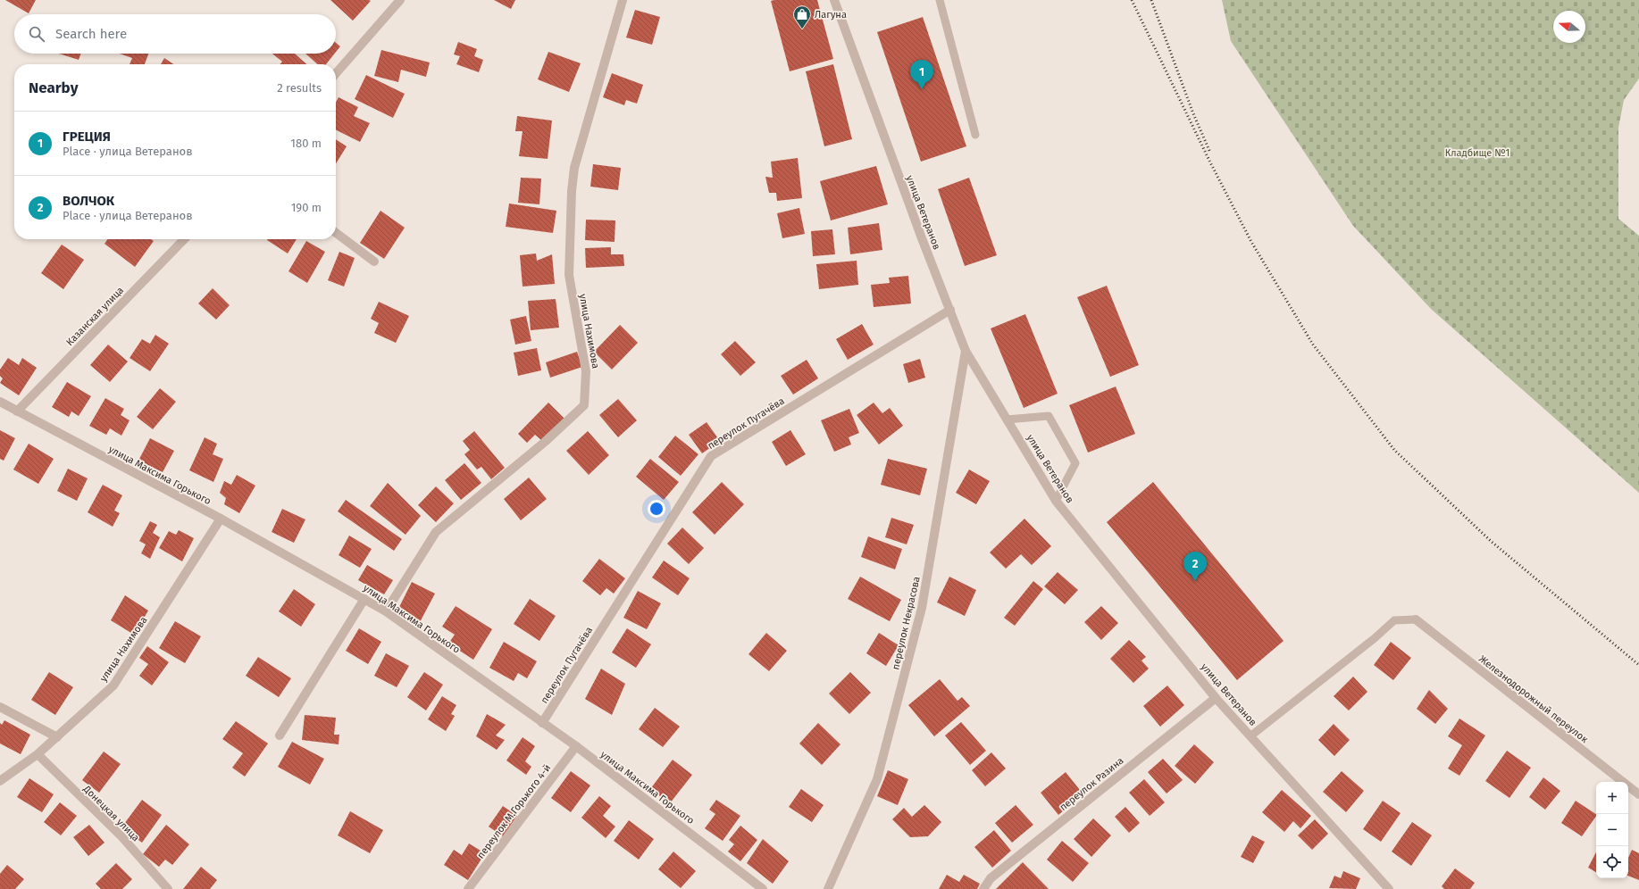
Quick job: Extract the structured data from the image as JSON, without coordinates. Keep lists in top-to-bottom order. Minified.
{"streets":{"street":["улица Ветеранов","Казанская улица","улица Нахимова","переулок Пугачёва","улица Максима Горького","переулок Некрасова","Железнодорожный переулок","переулок Разина","переулок М.Горького 4-й","Донецкая улица"]},"crossings":[["улица Ветеранов","переулок Пугачёва"],["улица Ветеранов","переулок Некрасова"],["улица Ветеранов","переулок Разина"],["Казанская улица","улица Максима Горького"],["улица Нахимова","улица Максима Горького"],["улица Нахимова","Донецкая улица"],["переулок Пугачёва","улица Максима Горького"],["улица Максима Горького","переулок М.Горького 4-й"]],"parks":["Кладбище №1"],"places":{"shop":["Лагуна"]},"north":"left","page":{"search":"Search here","pins":["1","2"],"heading":["Nearby","2 results"],"list":[{"mark":"1","name":"ГРЕЦИЯ","note":"Place · улица Ветеранов","value":"180 m"},{"mark":"2","name":"ВОЛЧОК","note":"Place · улица Ветеранов","value":"190 m"}],"map_buttons":["+","−"]}}
